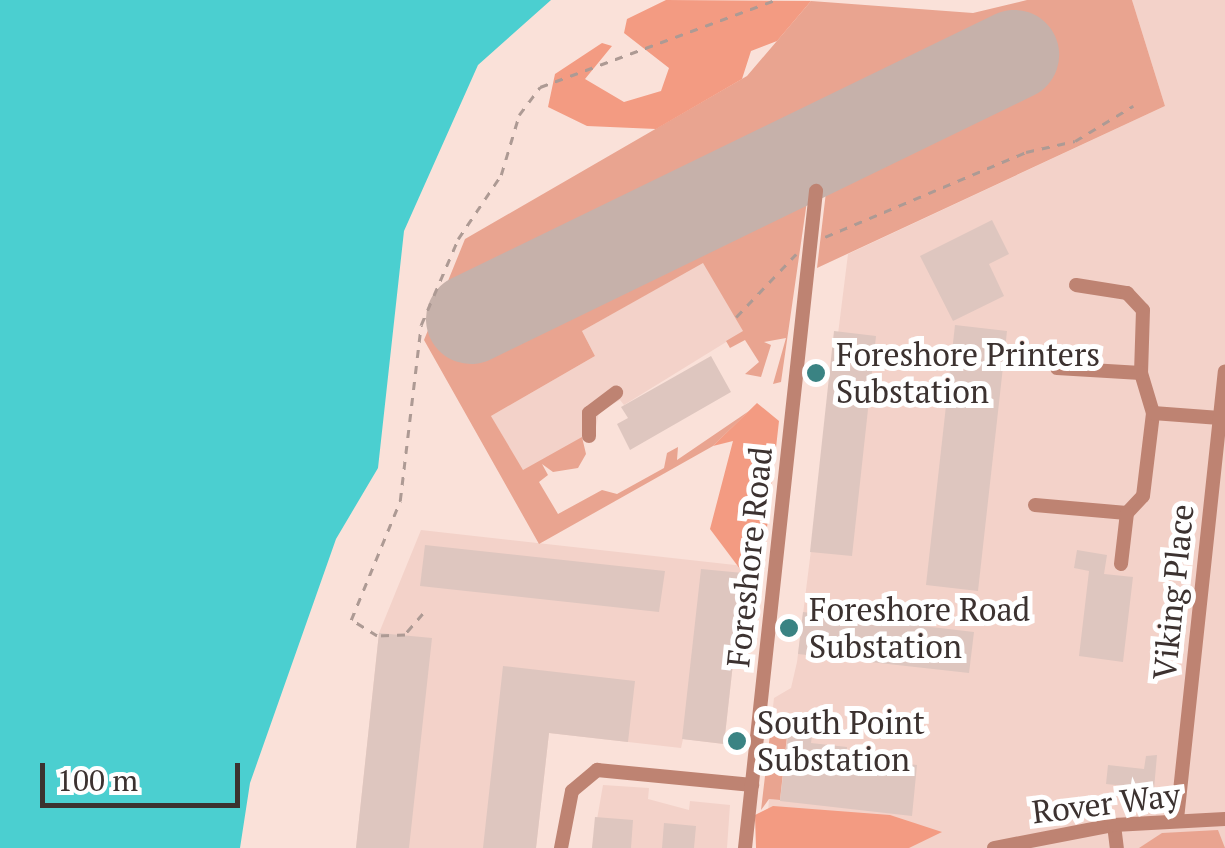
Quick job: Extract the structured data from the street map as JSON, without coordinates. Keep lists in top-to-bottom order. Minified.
{"streets":{"street":["Foreshore Road","Viking Place","Rover Way"]},"crossings":[["Viking Place","Rover Way"]],"places":["Foreshore Printers Substation","Foreshore Road Substation","South Point Substation"],"scale_bar":"100 m"}
